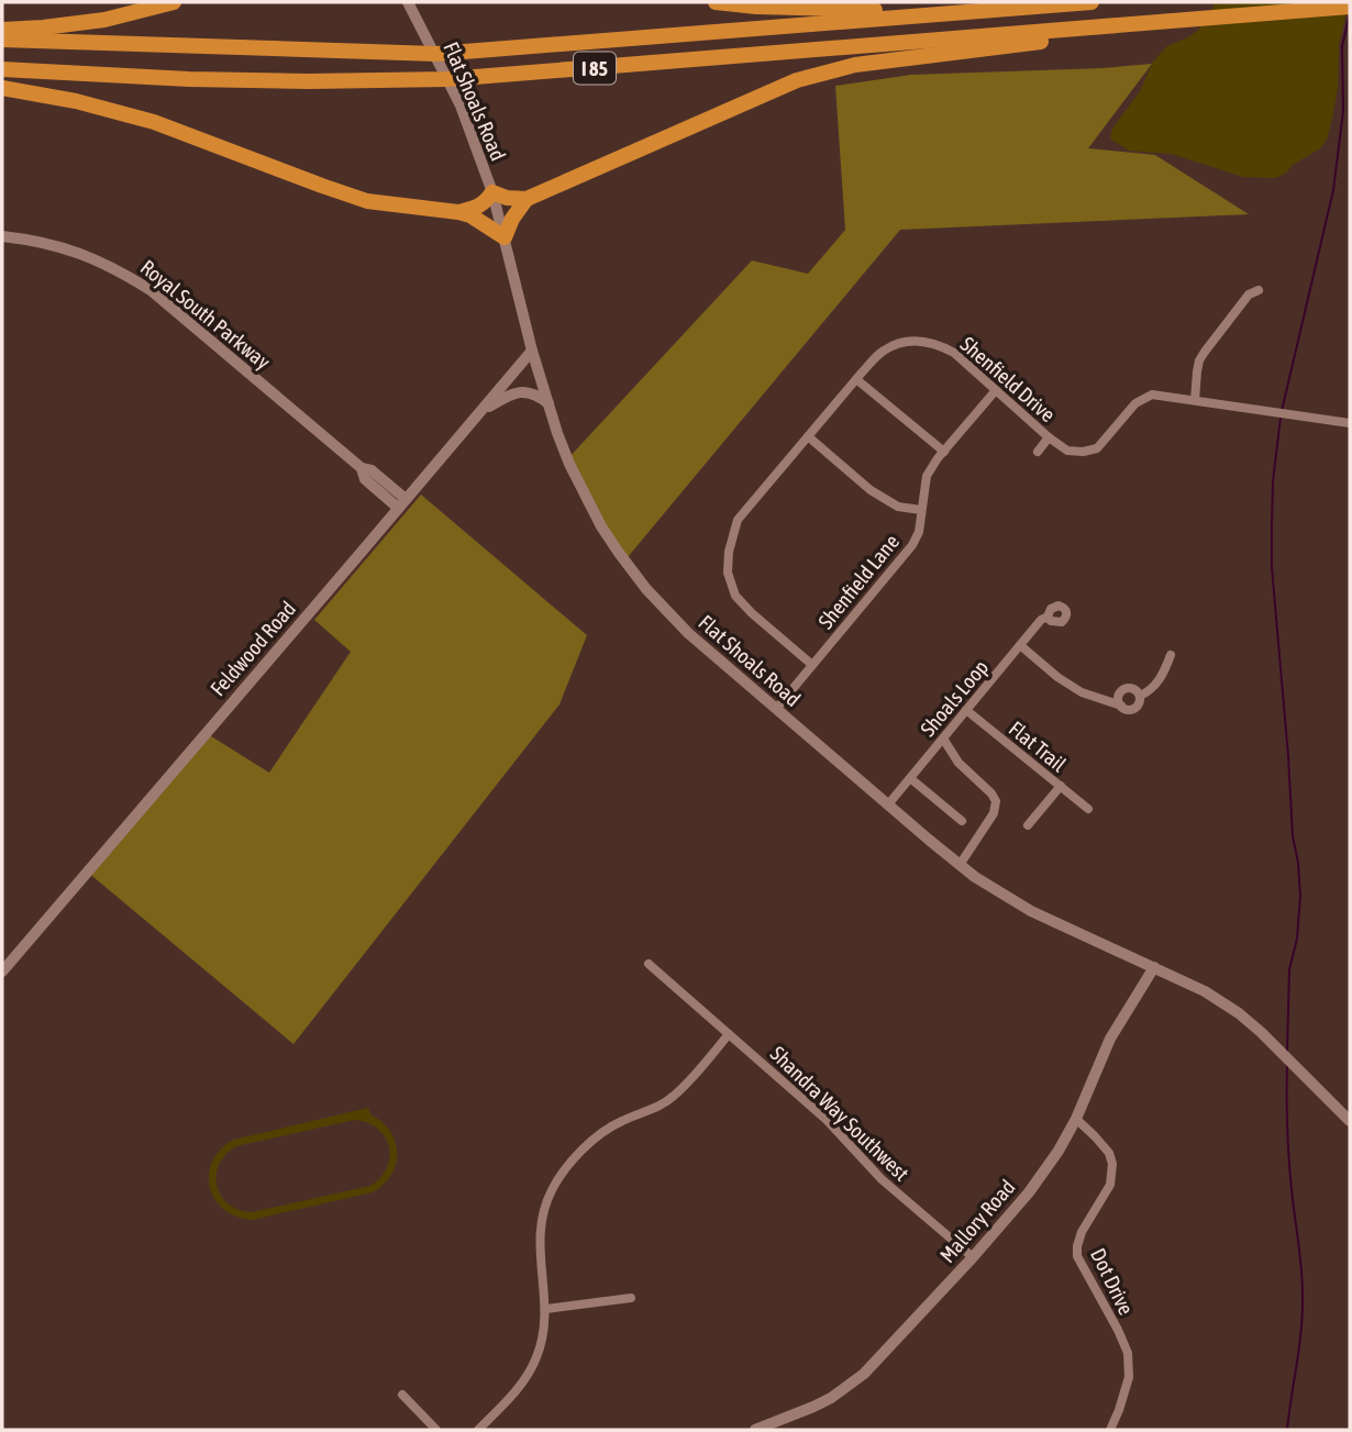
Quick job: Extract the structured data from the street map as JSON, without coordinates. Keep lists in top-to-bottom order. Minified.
{"streets":{"highway":["I 85"],"street":["Flat Shoals Road","Royal South Parkway","Shenfield Drive","Shenfield Lane","Feldwood Road","Shoals Loop","Flat Trail","Shandra Way Southwest","Mallory Road","Dot Drive"]},"crossings":[["Flat Shoals Road","Shenfield Lane"],["Flat Shoals Road","Feldwood Road"],["Flat Shoals Road","Shoals Loop"],["Flat Shoals Road","Mallory Road"],["Royal South Parkway","Feldwood Road"],["Shenfield Drive","Shenfield Lane"],["Shoals Loop","Flat Trail"],["Shandra Way Southwest","Mallory Road"],["Mallory Road","Dot Drive"]]}
